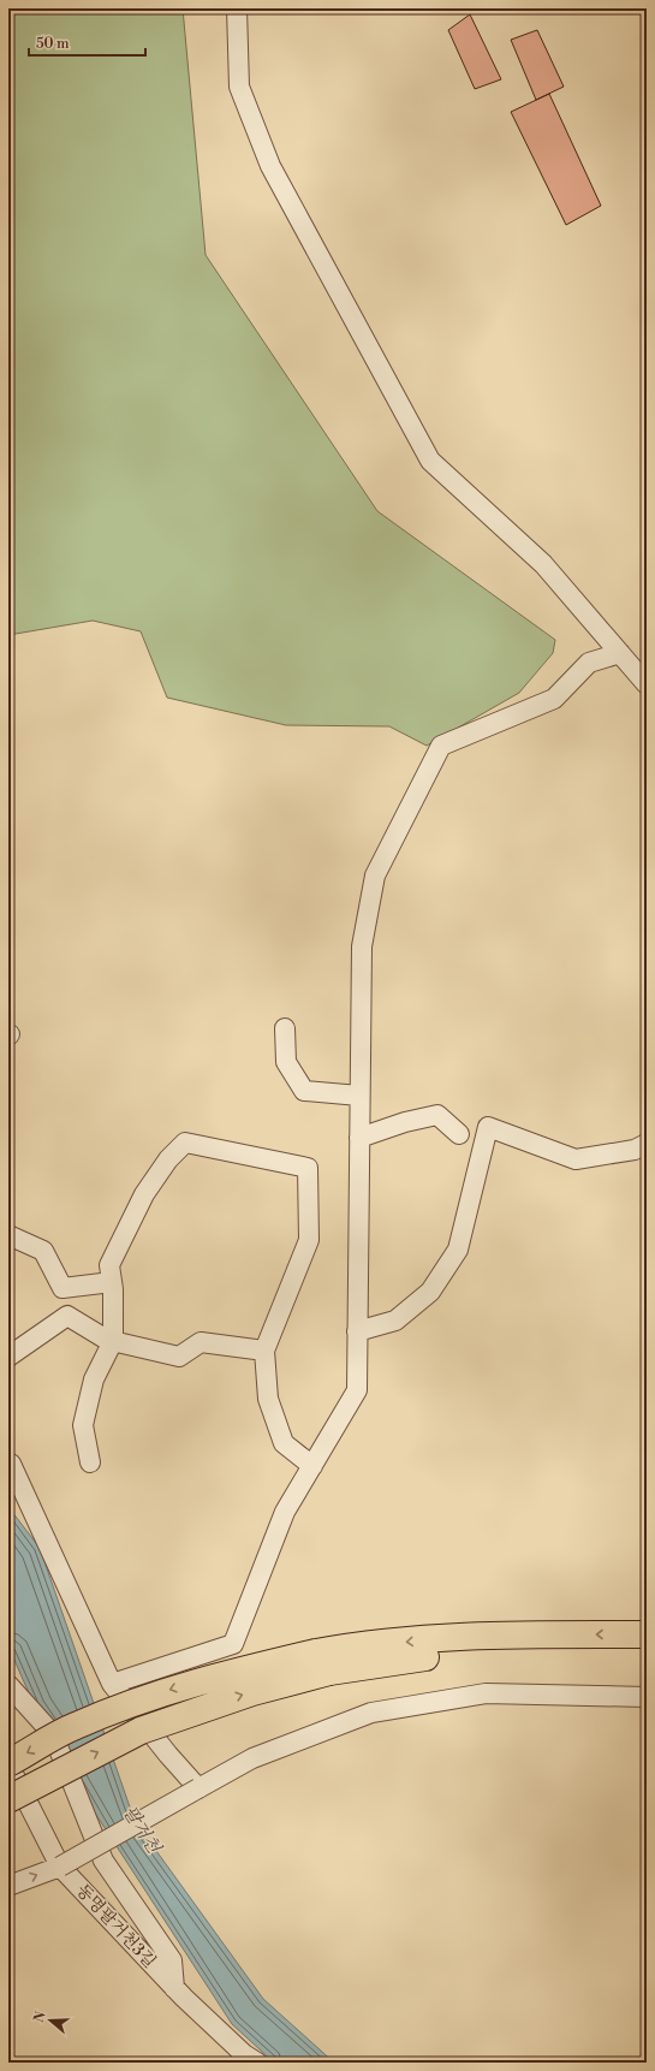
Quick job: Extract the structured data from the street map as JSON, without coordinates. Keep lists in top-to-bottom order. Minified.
{"streets":{"street":["동명팔거천3길"]},"water":["팔거천"],"scale_bar":"50 m","north":"left"}
